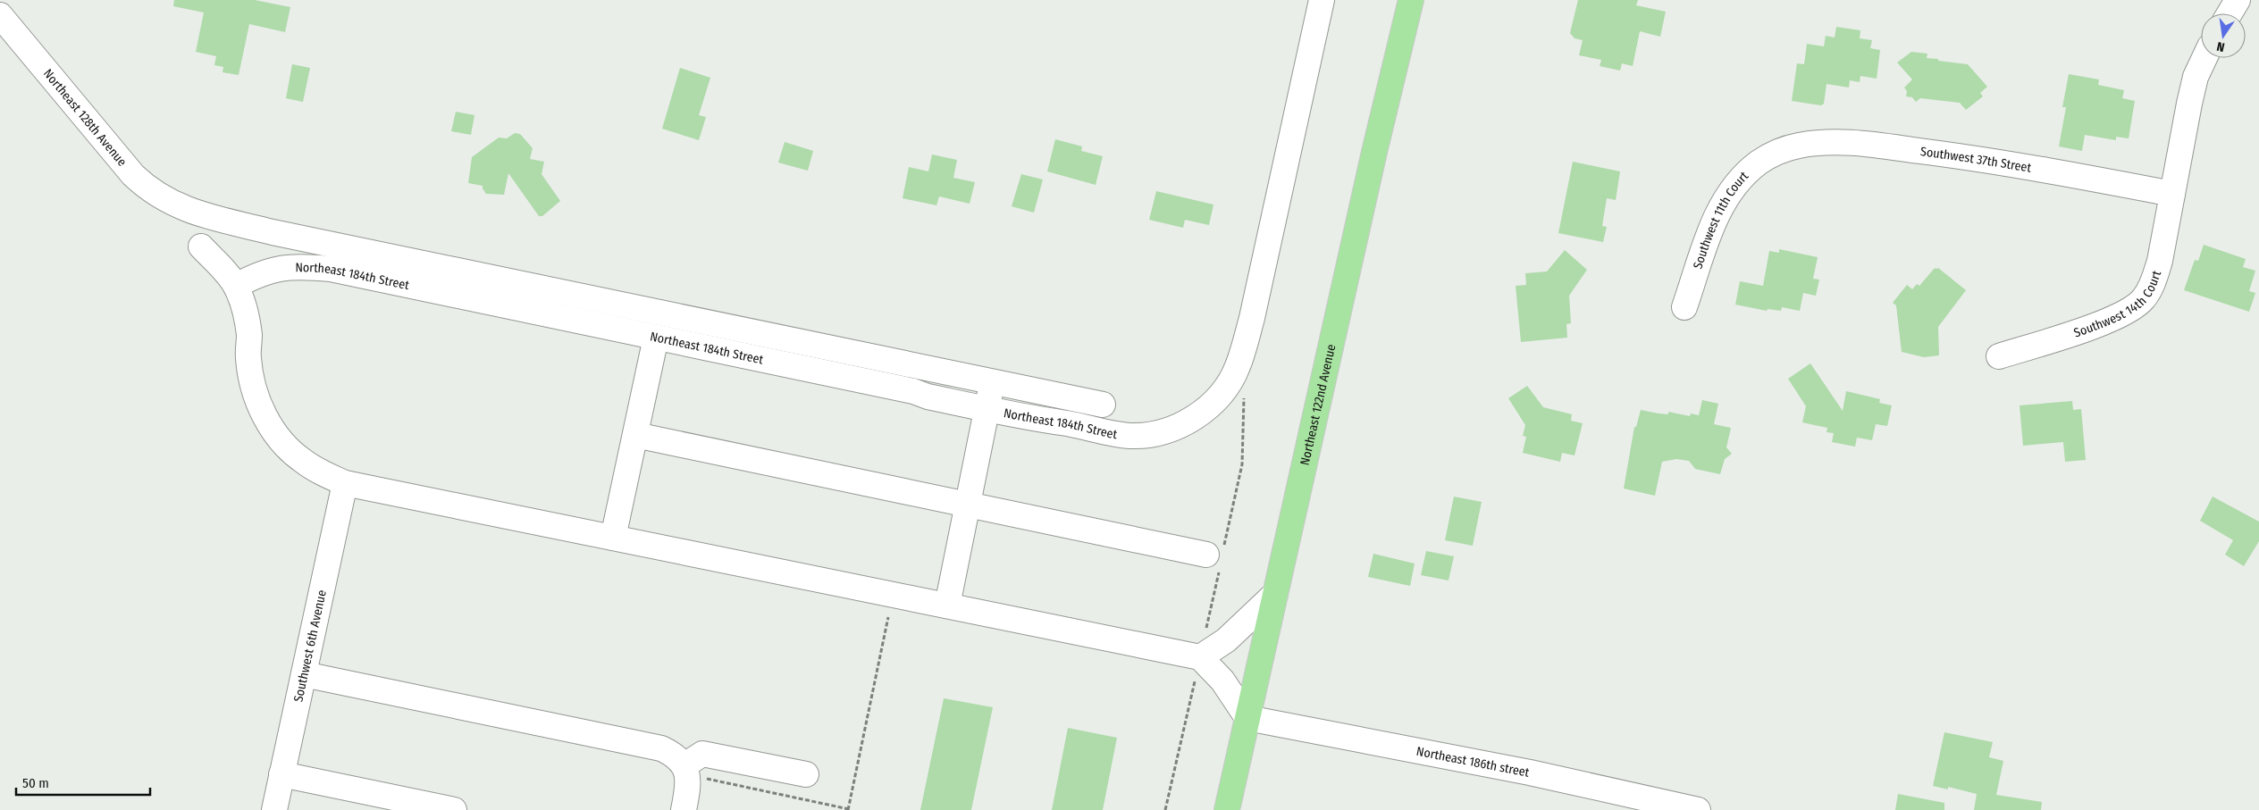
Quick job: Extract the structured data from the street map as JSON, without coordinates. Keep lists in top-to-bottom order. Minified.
{"streets":{"highway":["Northeast 122nd Avenue"],"street":["Northeast 128th Avenue","Southwest 37th Street","Southwest 11th Court","Northeast 184th Street","Southwest 14th Court","Southwest 6th Avenue","Northeast 186th street"]},"crossings":[["Northeast 128th Avenue","Northeast 184th Street"],["Southwest 37th Street","Southwest 11th Court"],["Southwest 37th Street","Southwest 14th Court"],["Northeast 122nd Avenue","Northeast 186th street"]],"scale_bar":"50 m","north":"bottom"}
